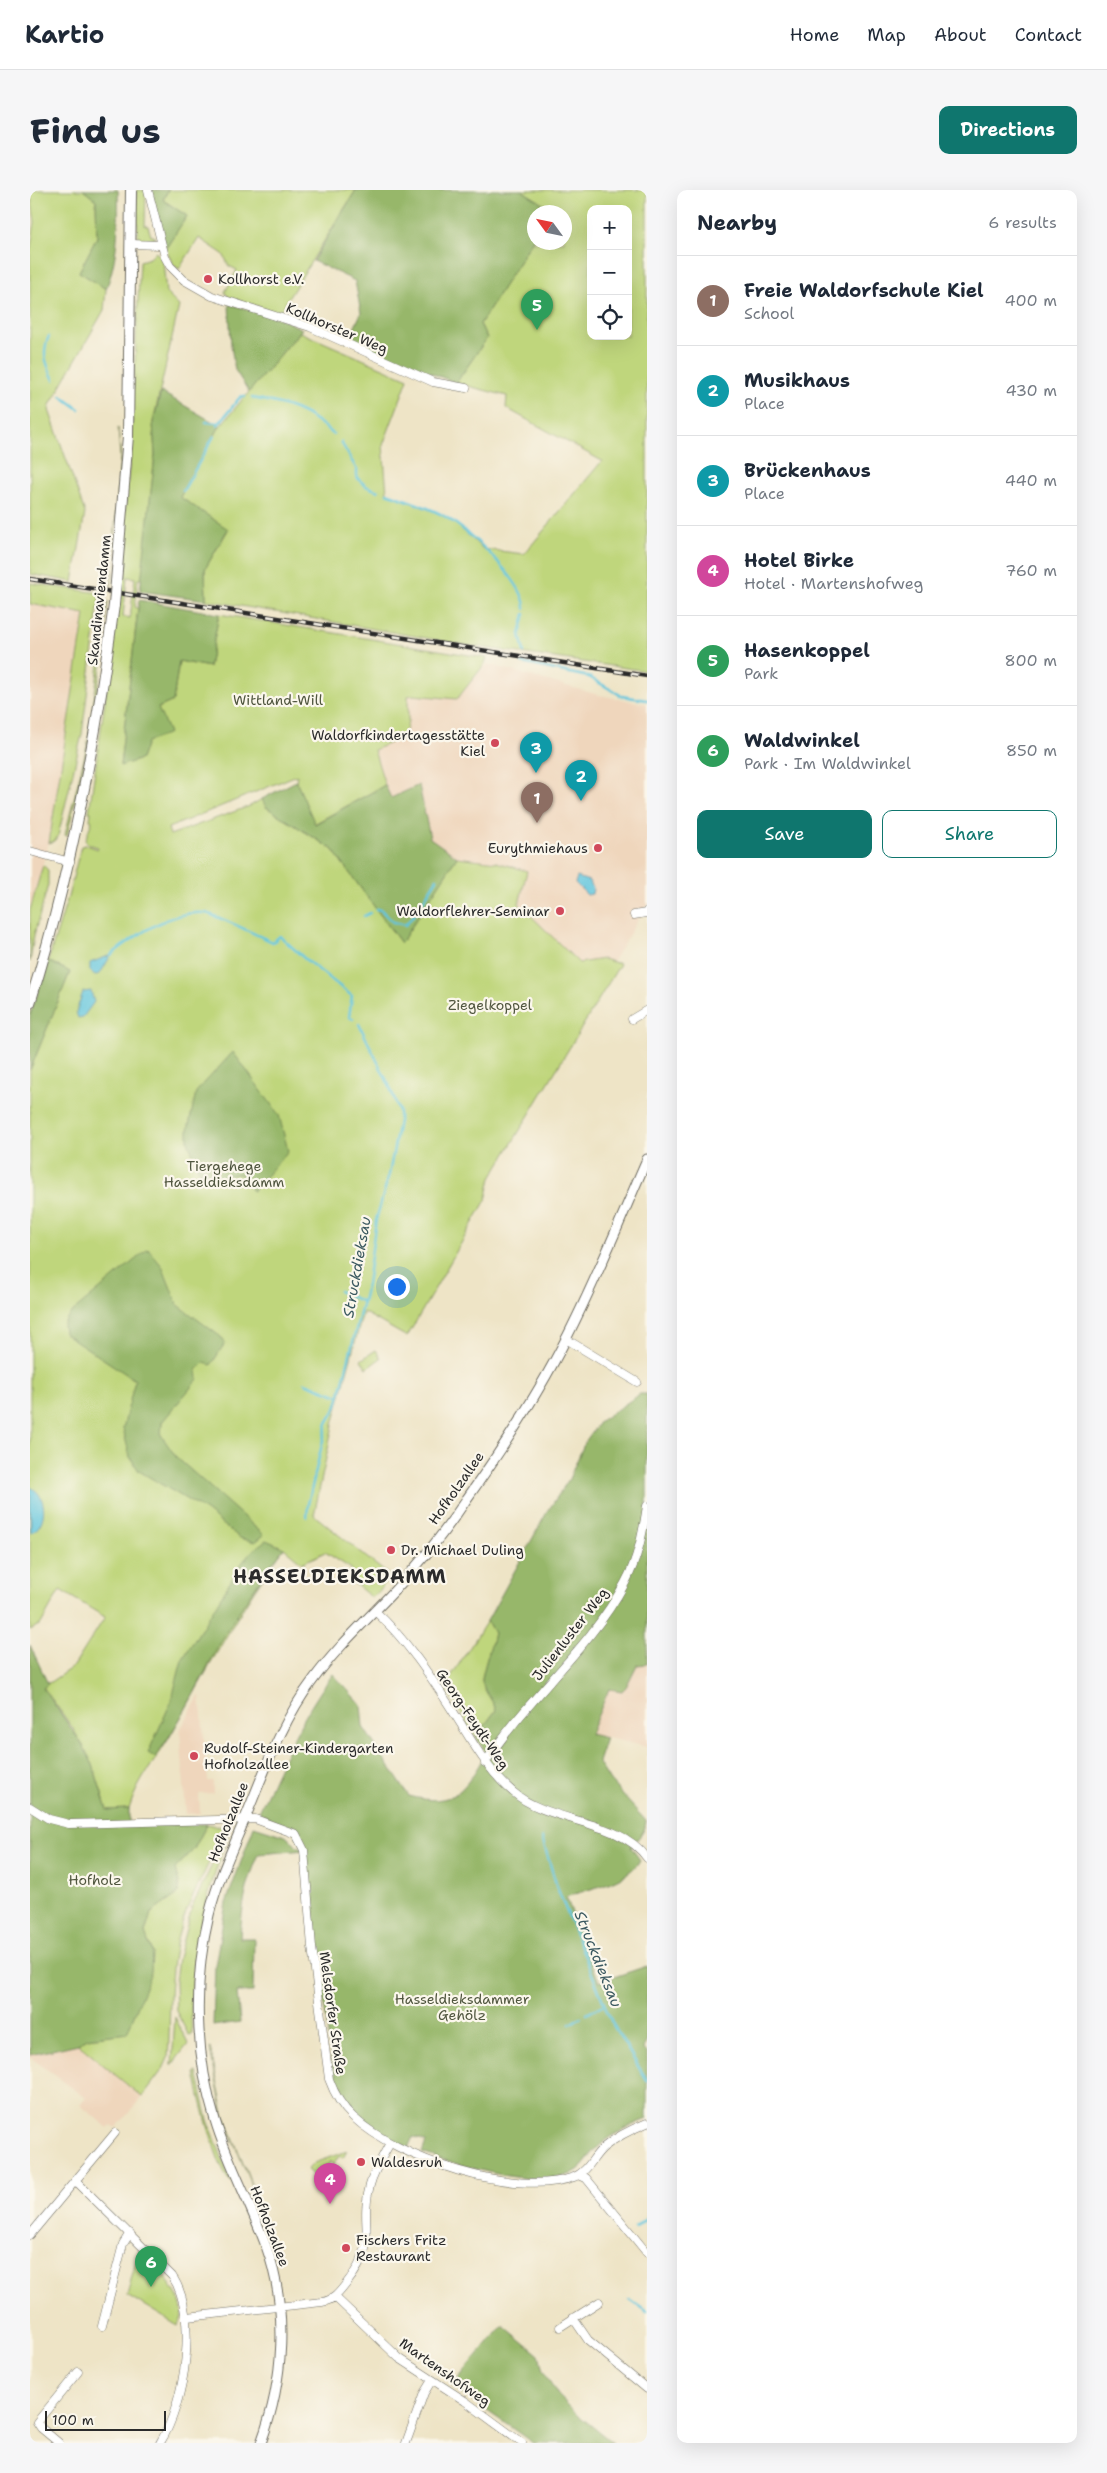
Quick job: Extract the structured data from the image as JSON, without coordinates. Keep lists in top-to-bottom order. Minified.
{"streets":{"main road":["Skandinaviendamm"],"street":["Kollhorster Weg","Hofholzallee","Julienluster Weg","Georg-Feydt-Weg","Melsdorfer Straße","Martenshofweg"]},"crossings":[["Hofholzallee","Georg-Feydt-Weg"],["Hofholzallee","Melsdorfer Straße"],["Julienluster Weg","Georg-Feydt-Weg"]],"districts":["HASSELDIEKSDAMM"],"water":["Struckdieksau"],"parks":["Wittland-Will","Ziegelkoppel","Tiergehege Hasseldieksdamm","Hofholz","Hasseldieksdammer Gehölz"],"places":["Kollhorst e.V.","Waldorfkindertagesstätte Kiel","Eurythmiehaus","Waldorflehrer-Seminar","Dr. Michael Duling","Rudolf-Steiner-Kindergarten Hofholzallee","Waldesruh","Fischers Fritz Restaurant"],"scale_bar":"100 m","north":"top left","page":{"header":"Kartio","nav":["Home","Map","About","Contact"],"buttons":["Directions",["Save","Share"]],"title":"Find us","heading":["Nearby","6 results"],"map_buttons":["+","−"],"list":[{"mark":"1","name":"Freie Waldorfschule Kiel","note":"School","value":"400 m"},{"mark":"2","name":"Musikhaus","note":"Place","value":"430 m"},{"mark":"3","name":"Brückenhaus","note":"Place","value":"440 m"},{"mark":"4","name":"Hotel Birke","note":"Hotel · Martenshofweg","value":"760 m"},{"mark":"5","name":"Hasenkoppel","note":"Park","value":"800 m"},{"mark":"6","name":"Waldwinkel","note":"Park · Im Waldwinkel","value":"850 m"}],"pins":["5","3","2","1","4","6"],"scale":"100 m"}}
